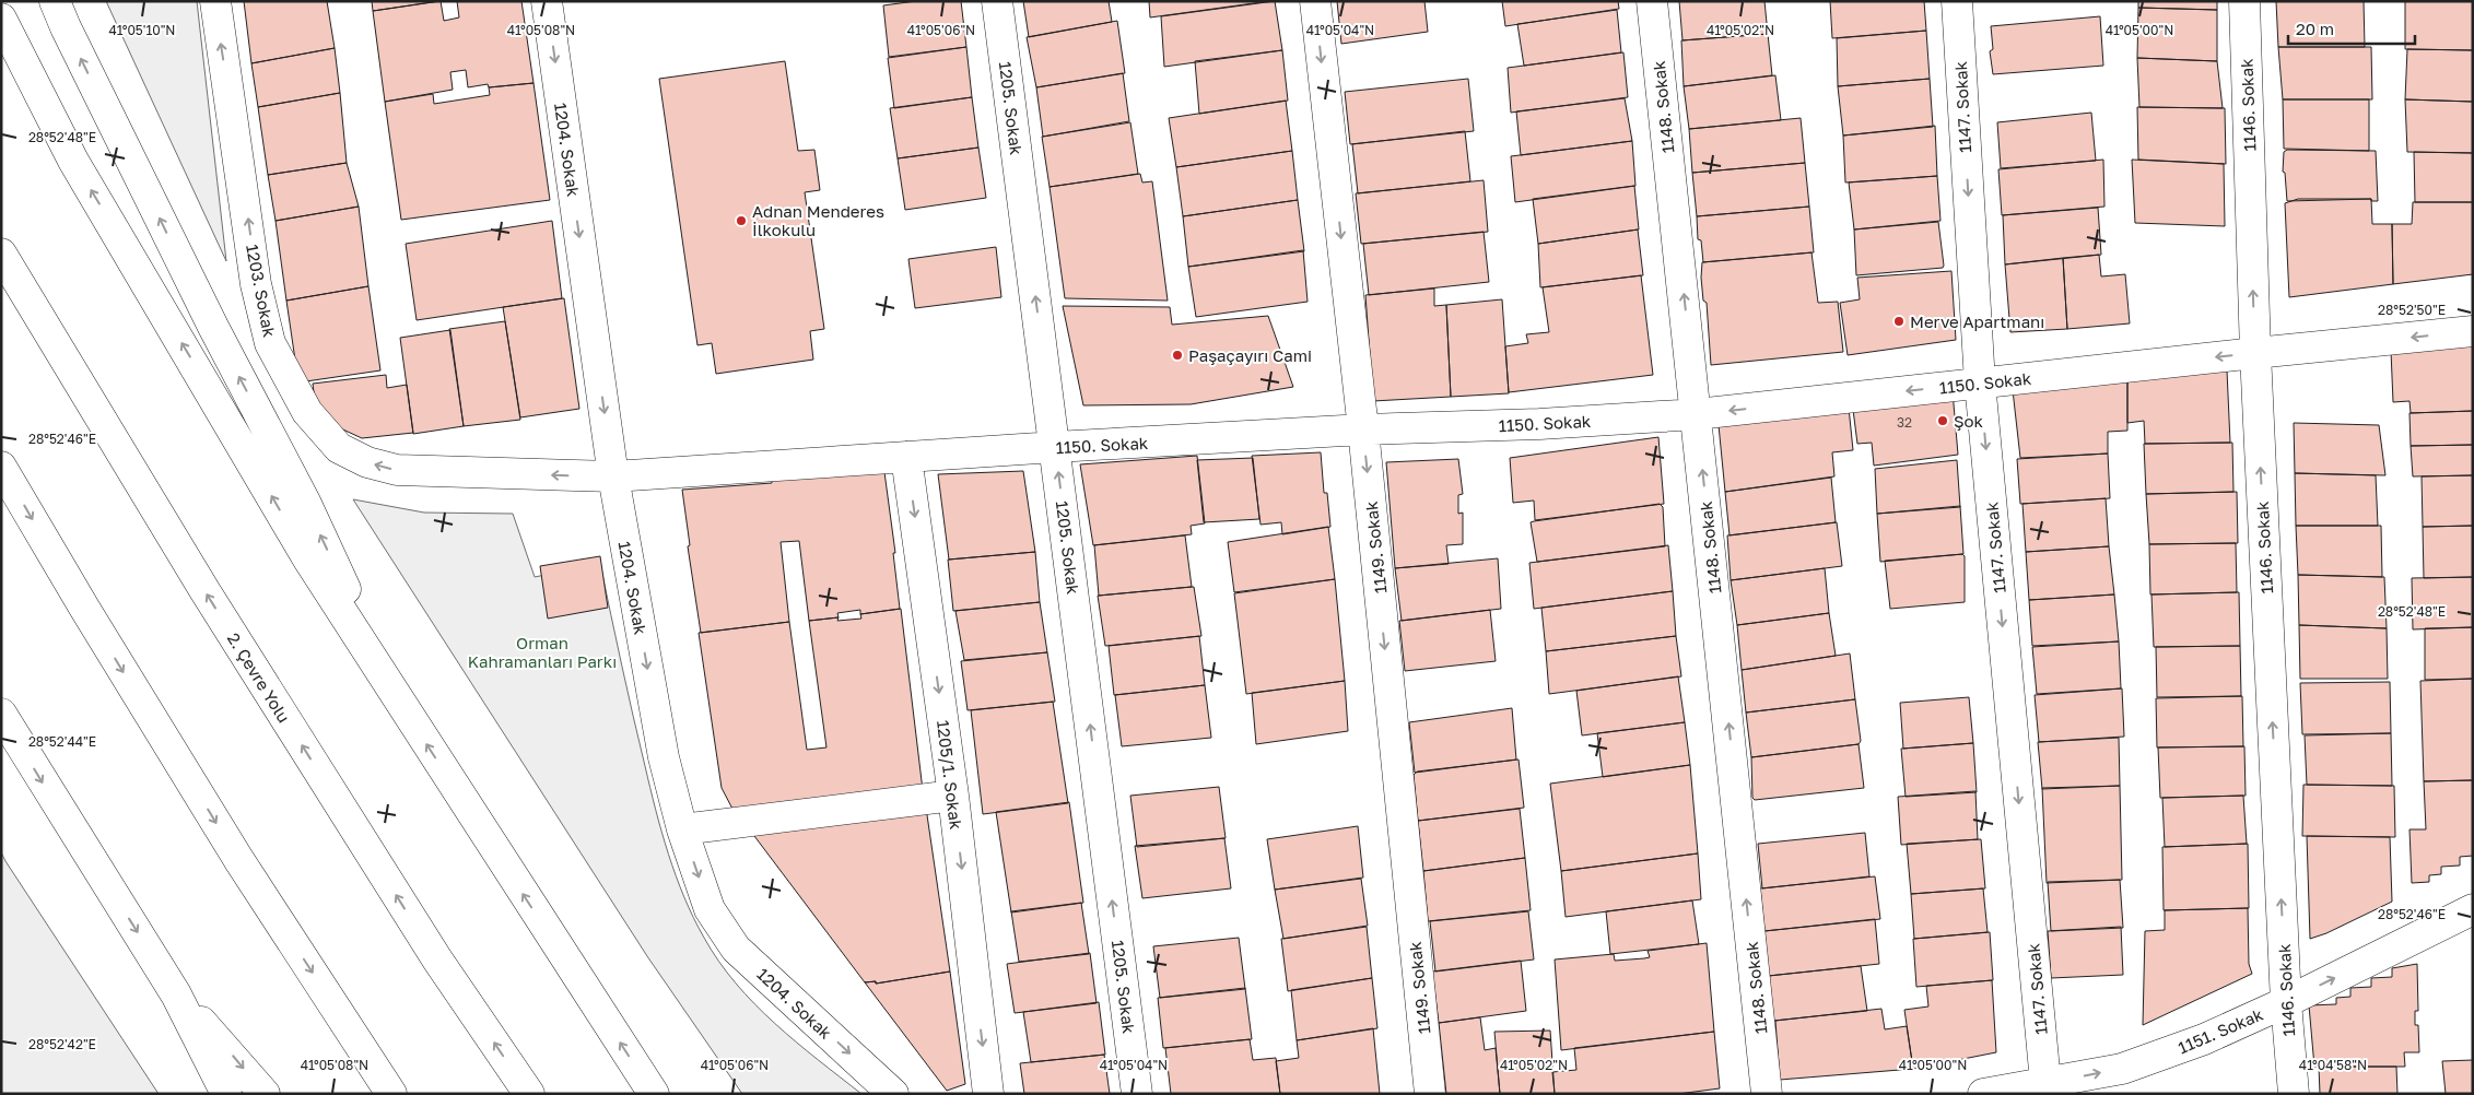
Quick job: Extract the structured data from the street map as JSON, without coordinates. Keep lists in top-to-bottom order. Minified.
{"streets":{"main road":["1146. Sokak","1148. Sokak","1147. Sokak","1205. Sokak","1204. Sokak","1203. Sokak","1150. Sokak","1149. Sokak","2. Çevre Yolu","1205/1. Sokak","1151. Sokak"]},"crossings":[["1146. Sokak","1150. Sokak"],["1146. Sokak","1151. Sokak"],["1148. Sokak","1150. Sokak"],["1147. Sokak","1150. Sokak"],["1147. Sokak","1151. Sokak"],["1205. Sokak","1150. Sokak"],["1204. Sokak","1203. Sokak"],["1204. Sokak","1150. Sokak"],["1203. Sokak","1150. Sokak"],["1150. Sokak","1149. Sokak"],["1150. Sokak","1205/1. Sokak"]],"one_way":["1146. Sokak","1148. Sokak","1147. Sokak","1205. Sokak","1150. Sokak","1149. Sokak","1205/1. Sokak","1151. Sokak"],"parks":["Orman Kahramanları Parkı"],"places":["Adnan Menderes İlkokulu","Merve Apartmanı","Paşaçayırı Cami","Şok"],"house_numbers":["32"],"scale_bar":"20 m","coordinates":["41°05'10\"N","41°05'08\"N","41°05'06\"N","41°05'04\"N","41°05'02\"N","41°05'00\"N","28°52'48\"E","28°52'50\"E","28°52'46\"E","28°52'44\"E","28°52'42\"E","41°04'58\"N"]}
